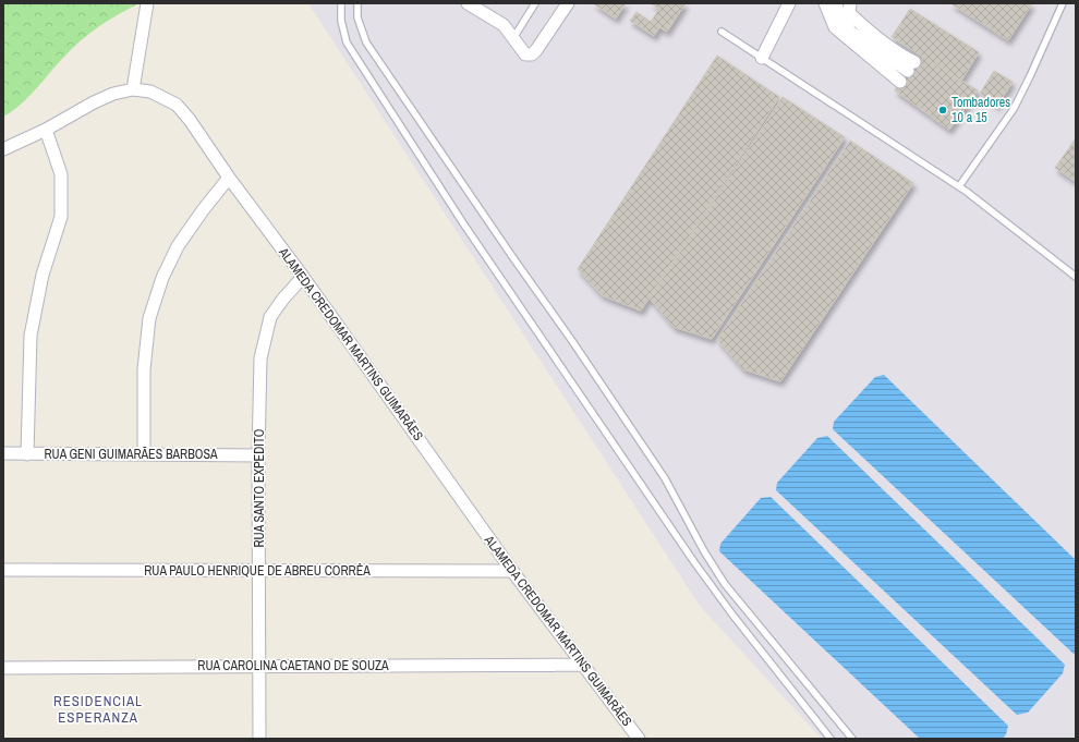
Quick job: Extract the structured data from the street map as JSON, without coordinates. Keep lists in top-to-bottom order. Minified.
{"streets":{"street":["ALAMEDA CREDOMAR MARTINS GUIMARÃES","RUA GENI GUIMARÃES BARBOSA","RUA SANTO EXPEDITO","RUA PAULO HENRIQUE DE ABREU CORRÊA","RUA CAROLINA CAETANO DE SOUZA"]},"crossings":[["ALAMEDA CREDOMAR MARTINS GUIMARÃES","RUA SANTO EXPEDITO"],["ALAMEDA CREDOMAR MARTINS GUIMARÃES","RUA PAULO HENRIQUE DE ABREU CORRÊA"],["ALAMEDA CREDOMAR MARTINS GUIMARÃES","RUA CAROLINA CAETANO DE SOUZA"],["RUA GENI GUIMARÃES BARBOSA","RUA SANTO EXPEDITO"],["RUA SANTO EXPEDITO","RUA PAULO HENRIQUE DE ABREU CORRÊA"],["RUA SANTO EXPEDITO","RUA CAROLINA CAETANO DE SOUZA"]],"districts":["RESIDENCIAL ESPERANZA"],"places":["Tombadores 10 a 15"]}
